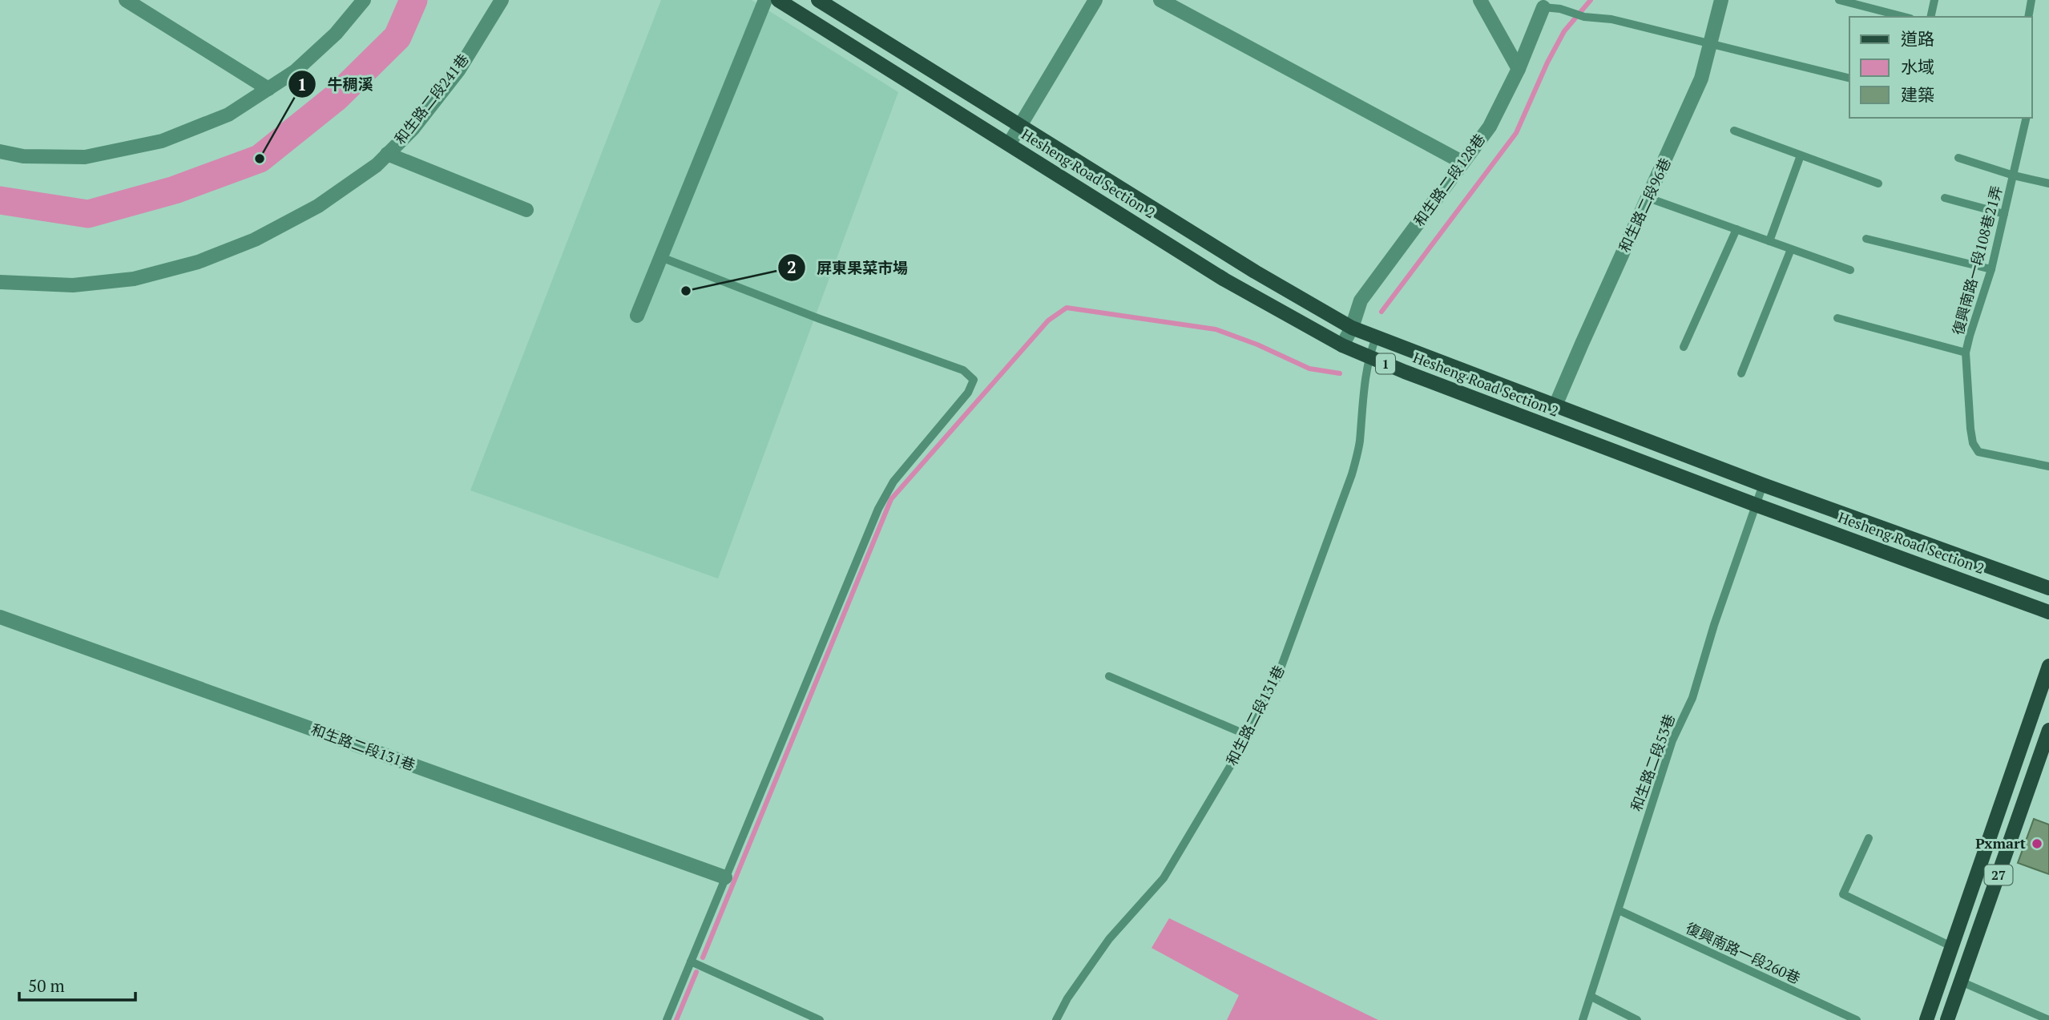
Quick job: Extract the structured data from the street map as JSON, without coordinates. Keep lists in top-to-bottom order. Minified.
{"streets":{"main road":["Hesheng Road Section 2","1","27"],"street":["和生路二段241巷","和生路二段128巷","和生路二段96巷","和生路二段131巷"],"lane":["復興南路一段108巷21弄","和生路二段53巷","復興南路一段260巷"]},"crossings":[["Hesheng Road Section 2","和生路二段128巷"],["Hesheng Road Section 2","和生路二段96巷"],["Hesheng Road Section 2","和生路二段131巷"],["Hesheng Road Section 2","和生路二段53巷"],["和生路二段53巷","復興南路一段260巷"]],"places":["牛稠溪","屏東果菜市場","Pxmart"],"legend":["道路","水域","建築"],"scale_bar":"50 m"}
